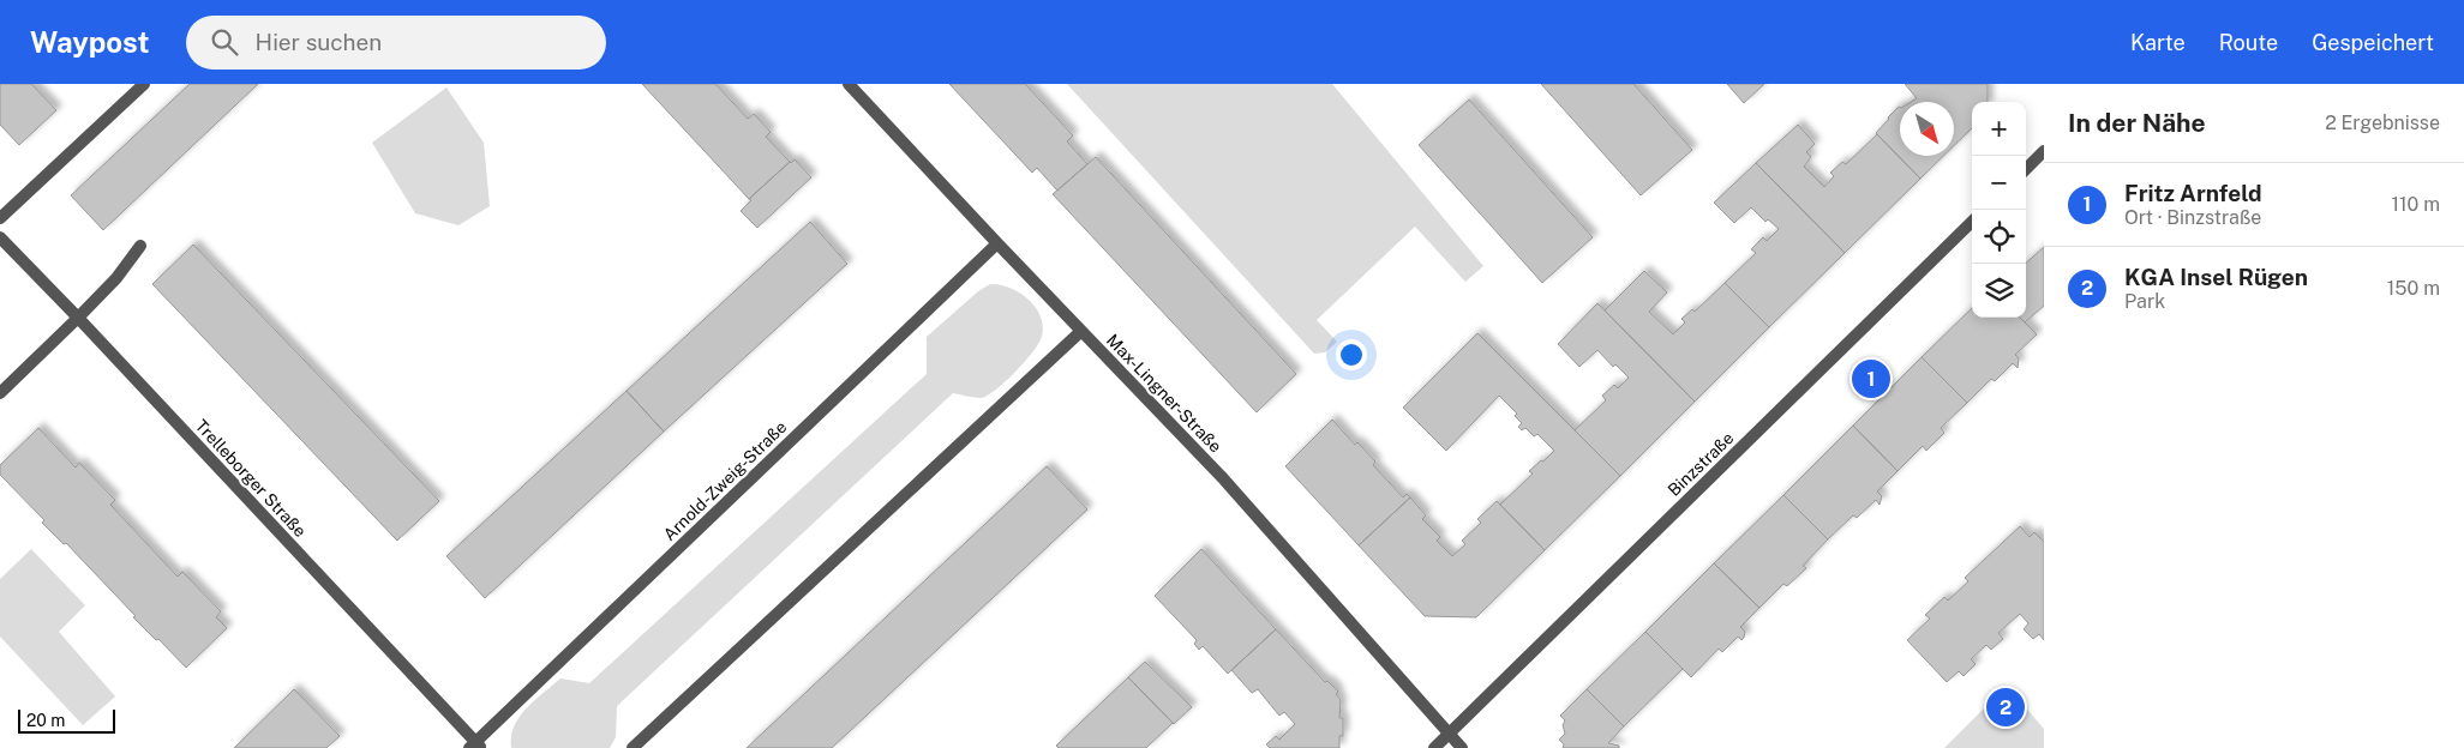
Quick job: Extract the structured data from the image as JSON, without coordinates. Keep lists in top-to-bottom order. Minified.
{"streets":{"street":["Max-Lingner-Straße","Binzstraße","Trelleborger Straße","Arnold-Zweig-Straße"]},"crossings":[["Max-Lingner-Straße","Binzstraße"],["Max-Lingner-Straße","Arnold-Zweig-Straße"],["Trelleborger Straße","Arnold-Zweig-Straße"]],"scale_bar":"20 m","north":"bottom right","page":{"header":"Waypost","search":"Hier suchen","nav":["Karte","Route","Gespeichert"],"heading":["In der Nähe","2 Ergebnisse"],"map_buttons":["+","−"],"list":[{"mark":"1","name":"Fritz Arnfeld","note":"Ort · Binzstraße","value":"110 m"},{"mark":"2","name":"KGA Insel Rügen","note":"Park","value":"150 m"}],"pins":["1","2"],"scale":"20 m"}}
